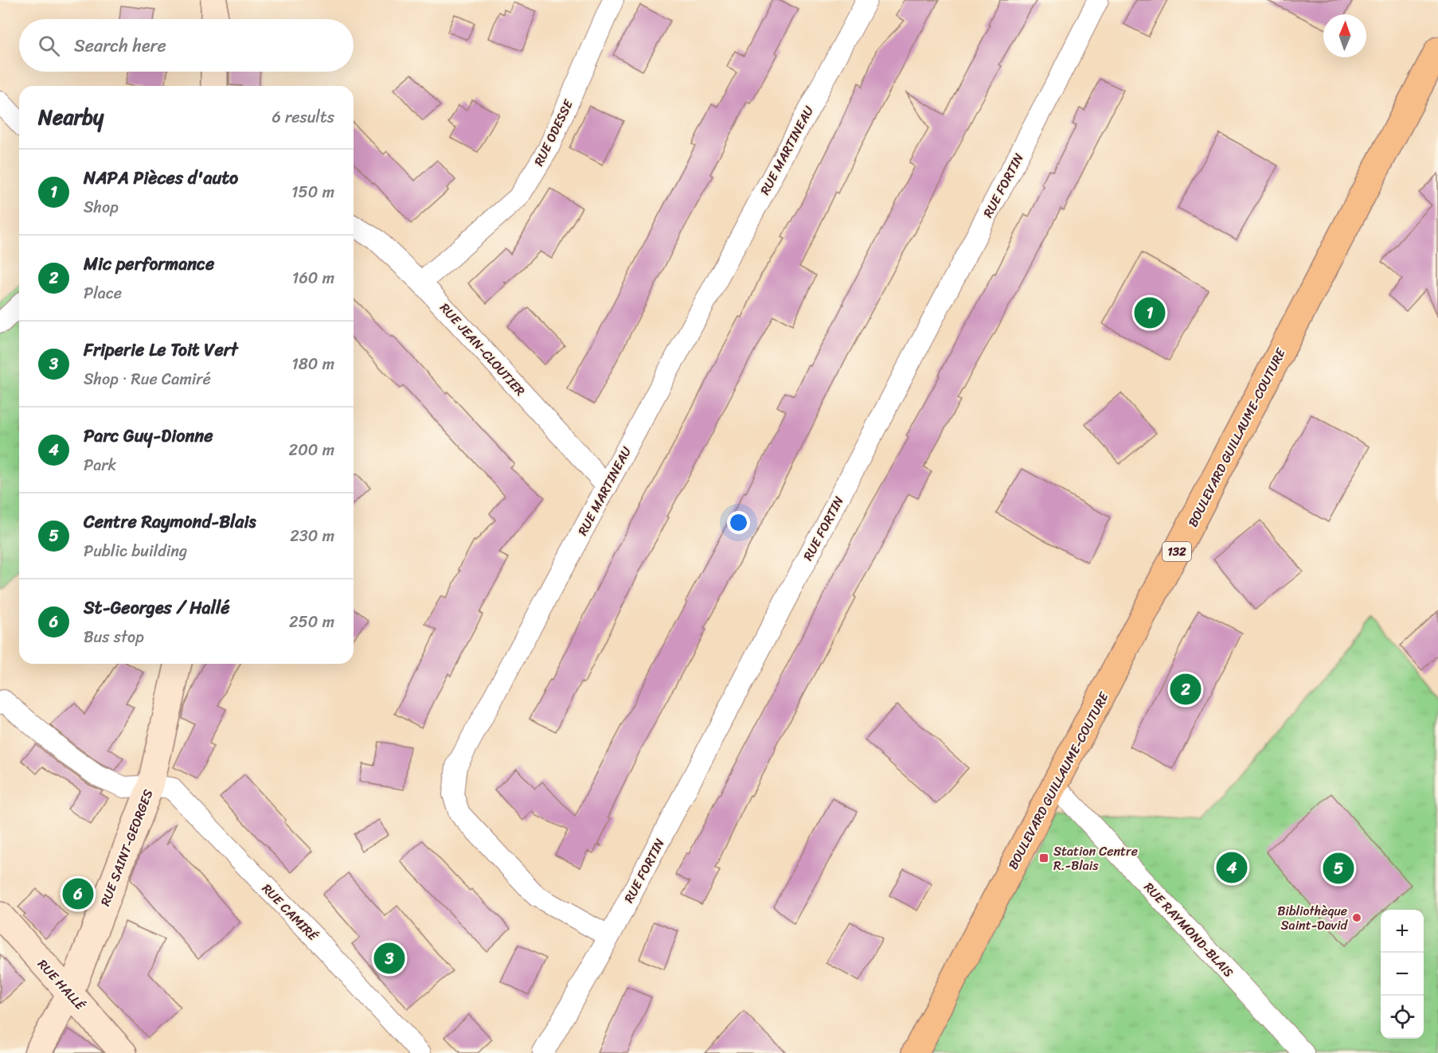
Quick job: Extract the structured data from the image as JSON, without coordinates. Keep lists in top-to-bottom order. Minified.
{"streets":{"main road":["BOULEVARD GUILLAUME-COUTURE","132"],"street":["RUE ODESSE","RUE MARTINEAU","RUE FORTIN","RUE JEAN-CLOUTIER","RUE SAINT-GEORGES","RUE CAMIRÉ","RUE RAYMOND-BLAIS","RUE HALLÉ"]},"crossings":[["RUE ODESSE","RUE JEAN-CLOUTIER"],["RUE MARTINEAU","RUE FORTIN"],["RUE MARTINEAU","RUE JEAN-CLOUTIER"],["BOULEVARD GUILLAUME-COUTURE","RUE RAYMOND-BLAIS"],["RUE SAINT-GEORGES","RUE CAMIRÉ"],["RUE SAINT-GEORGES","RUE HALLÉ"]],"places":{"transit":["Station Centre R.-Blais"],"other":["Bibliothèque Saint-David"]},"north":"top","page":{"search":"Search here","heading":["Nearby","6 results"],"list":[{"mark":"1","name":"NAPA Pièces d'auto","note":"Shop","value":"150 m"},{"mark":"2","name":"Mic performance","note":"Place","value":"160 m"},{"mark":"3","name":"Friperie Le Toit Vert","note":"Shop · Rue Camiré","value":"180 m"},{"mark":"4","name":"Parc Guy-Dionne","note":"Park","value":"200 m"},{"mark":"5","name":"Centre Raymond-Blais","note":"Public building","value":"230 m"},{"mark":"6","name":"St-Georges / Hallé","note":"Bus stop","value":"250 m"}],"pins":["1","2","4","5","6","3"],"map_buttons":["+","−"]}}
